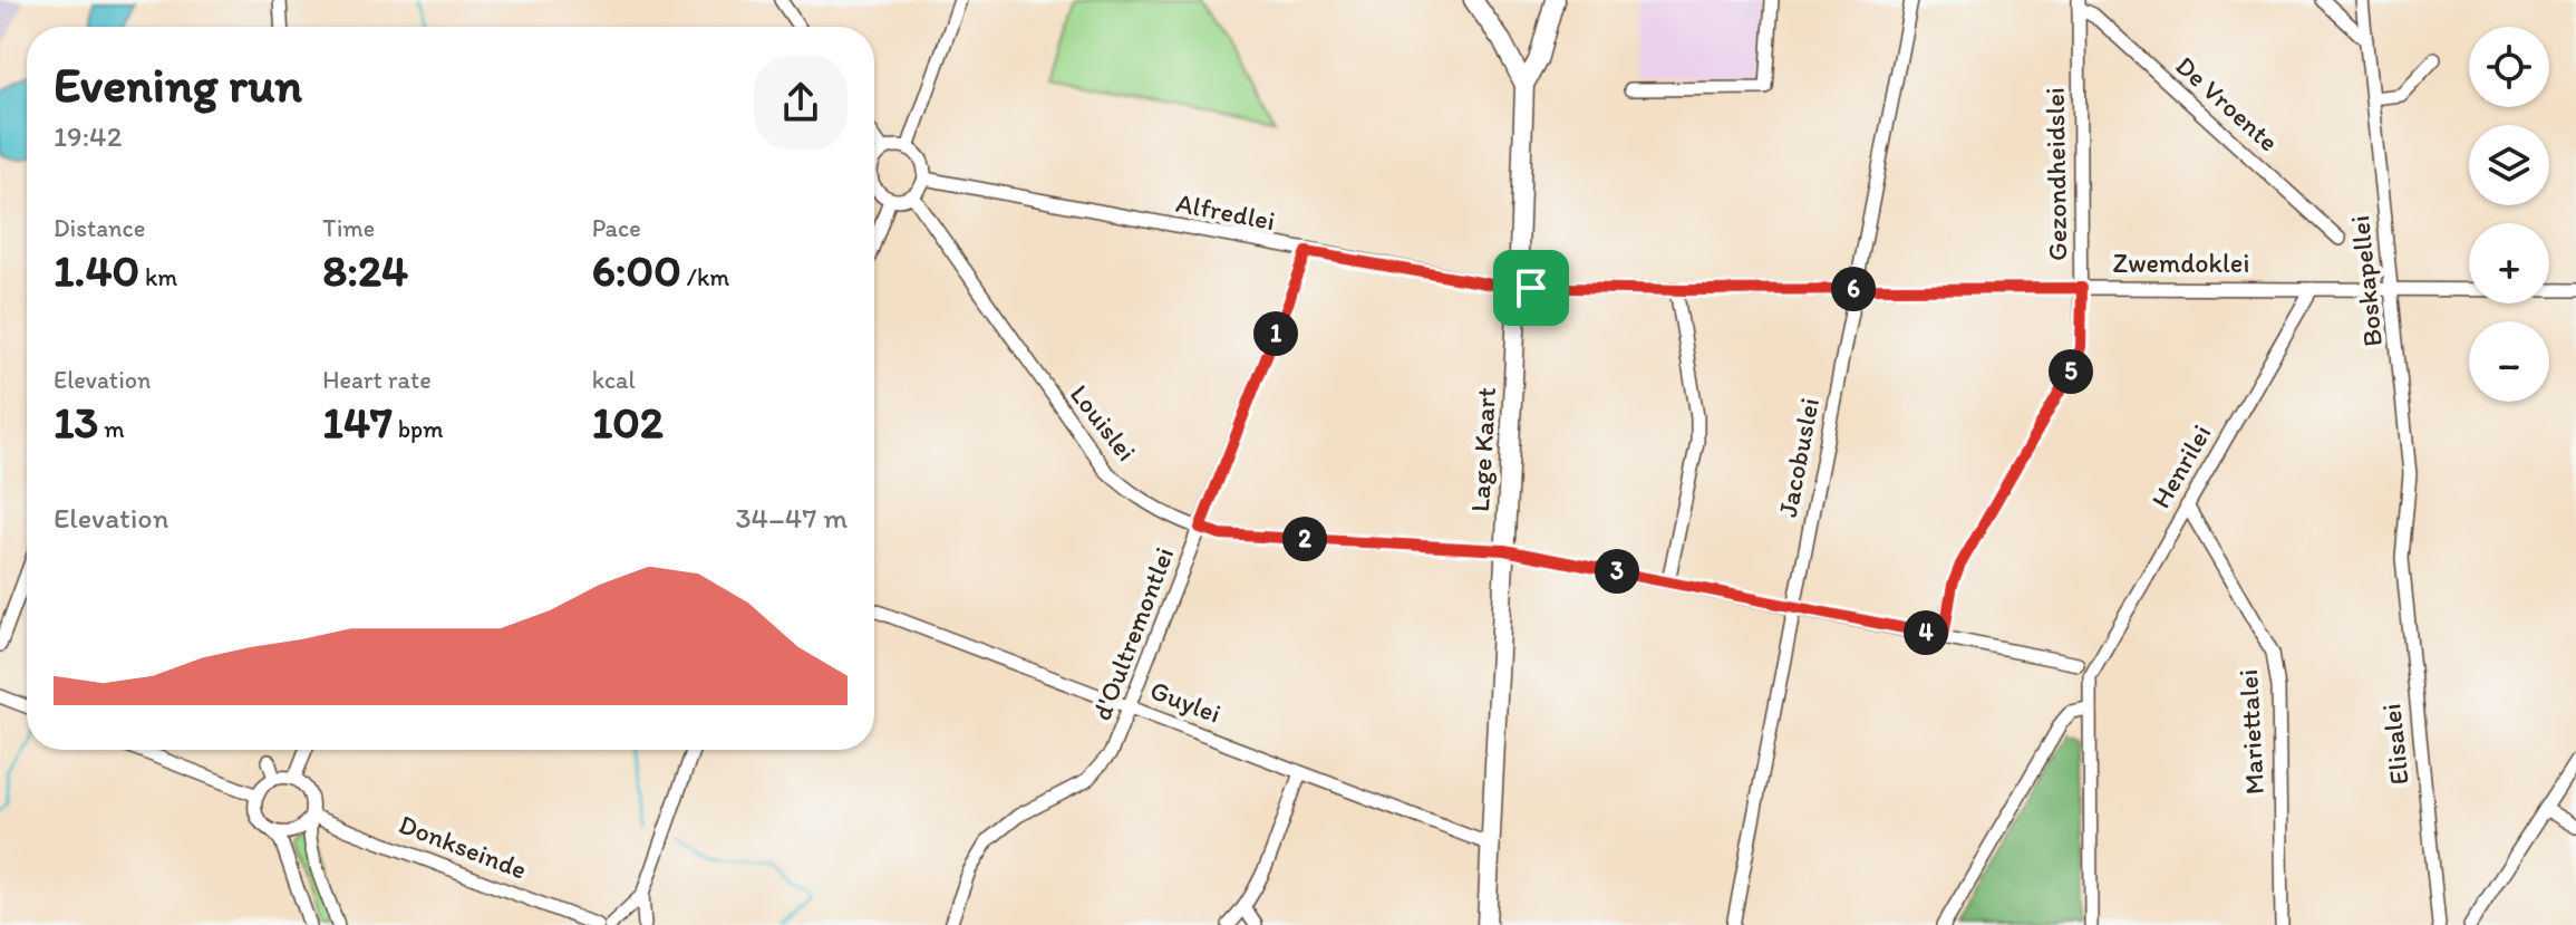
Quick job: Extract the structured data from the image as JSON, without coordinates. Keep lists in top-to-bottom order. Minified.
{"streets":{"street":["De Vroente","Gezondheidslei","Alfredlei","Zwemdoklei","Boskapellei","Louislei","Lage Kaart","Jacobuslei","Henrilei","d'Oultremontlei","Guylei","Mariettalei","Elisalei","Donkseinde"]},"crossings":[["De Vroente","Gezondheidslei"],["Gezondheidslei","Zwemdoklei"],["Gezondheidslei","Louislei"],["Alfredlei","Zwemdoklei"],["Alfredlei","Lage Kaart"],["Alfredlei","d'Oultremontlei"],["Zwemdoklei","Boskapellei"],["Zwemdoklei","Lage Kaart"],["Zwemdoklei","Jacobuslei"],["Zwemdoklei","Henrilei"],["Boskapellei","Elisalei"],["Louislei","Lage Kaart"],["Louislei","Jacobuslei"],["Louislei","d'Oultremontlei"],["Lage Kaart","Guylei"],["Henrilei","Mariettalei"],["d'Oultremontlei","Guylei"]],"page":{"map_buttons":["+","−"],"heading":["Evening run","19:42"],"stats":[["Distance","1.40 km"],["Time","8:24"],["Pace","6:00 /km"],["Elevation","13 m"],["Heart rate","147 bpm"],["kcal","102"]],"pins":["6","1","5","2","3","4"],"chart":["Elevation","34–47 m"]}}
